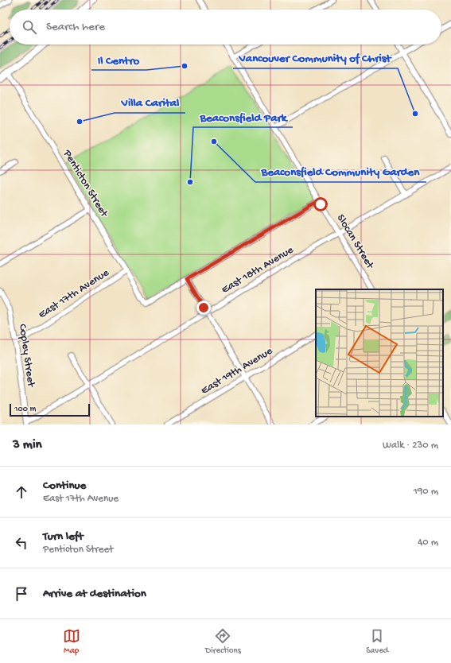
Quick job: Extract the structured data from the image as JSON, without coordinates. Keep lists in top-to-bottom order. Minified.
{"streets":{"street":["Penticton Street","Slocan Street","East 18th Avenue","East 17th Avenue","Copley Street","East 19th Avenue"]},"crossings":[["Penticton Street","East 17th Avenue"],["Slocan Street","East 18th Avenue"],["East 18th Avenue","Copley Street"],["East 17th Avenue","Copley Street"]],"places":["Il Centro","Vancouver Community of Christ","Villa Carital","Beaconsfield Community Garden","Beaconsfield Park"],"scale_bar":"100 m","page":{"search":"Search here","scale":"100 m","heading":["3 min","Walk · 230 m"],"list":[["Continue","East 17th Avenue","190 m"],["Turn left","Penticton Street","40 m"],"Arrive at destination"],"nav":["Map","Directions","Saved"]}}
